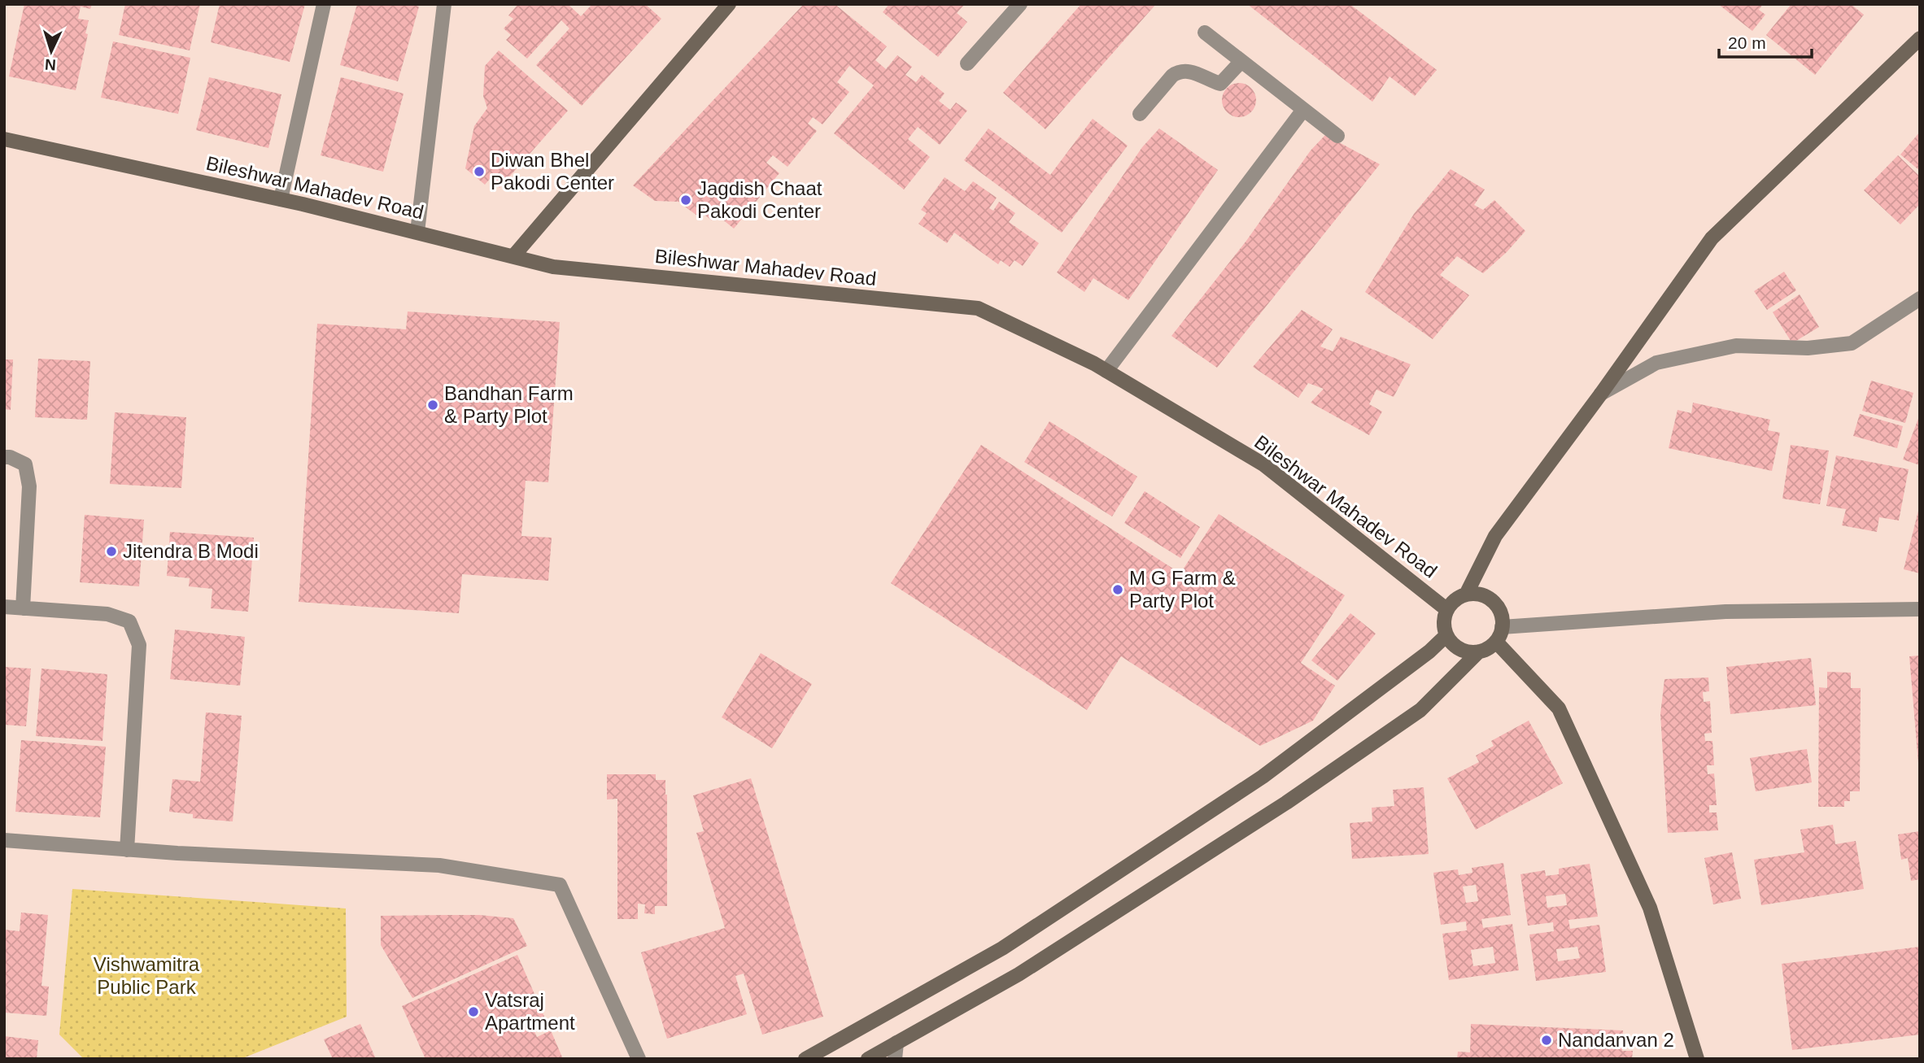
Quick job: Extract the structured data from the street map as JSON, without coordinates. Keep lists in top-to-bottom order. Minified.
{"streets":{"street":["Bileshwar Mahadev Road"]},"parks":["Vishwamitra Public Park"],"places":["Diwan Bhel Pakodi Center","Jagdish Chaat Pakodi Center","Bandhan Farm & Party Plot","Jitendra B Modi","M G Farm & Party Plot","Vatsraj Apartment","Nandanvan 2"],"scale_bar":"20 m","north":"bottom"}
